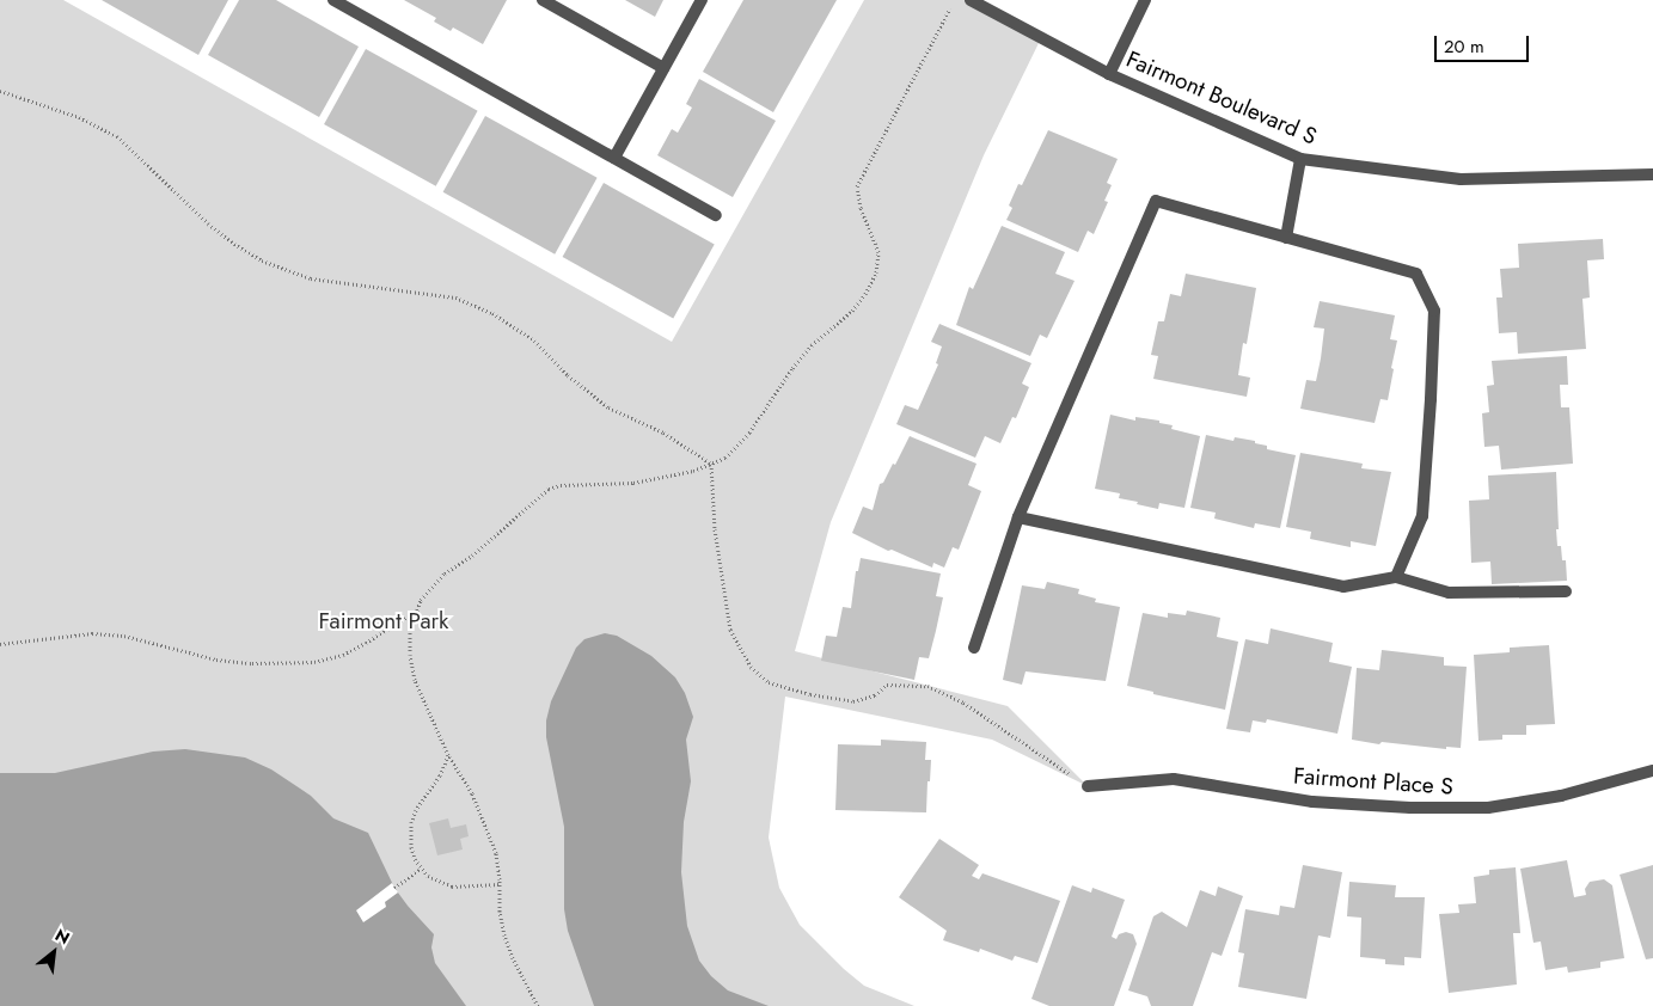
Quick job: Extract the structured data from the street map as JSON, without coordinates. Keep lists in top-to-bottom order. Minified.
{"streets":{"street":["Fairmont Boulevard S","Fairmont Place S"]},"parks":["Fairmont Park"],"scale_bar":"20 m","north":"top right"}
